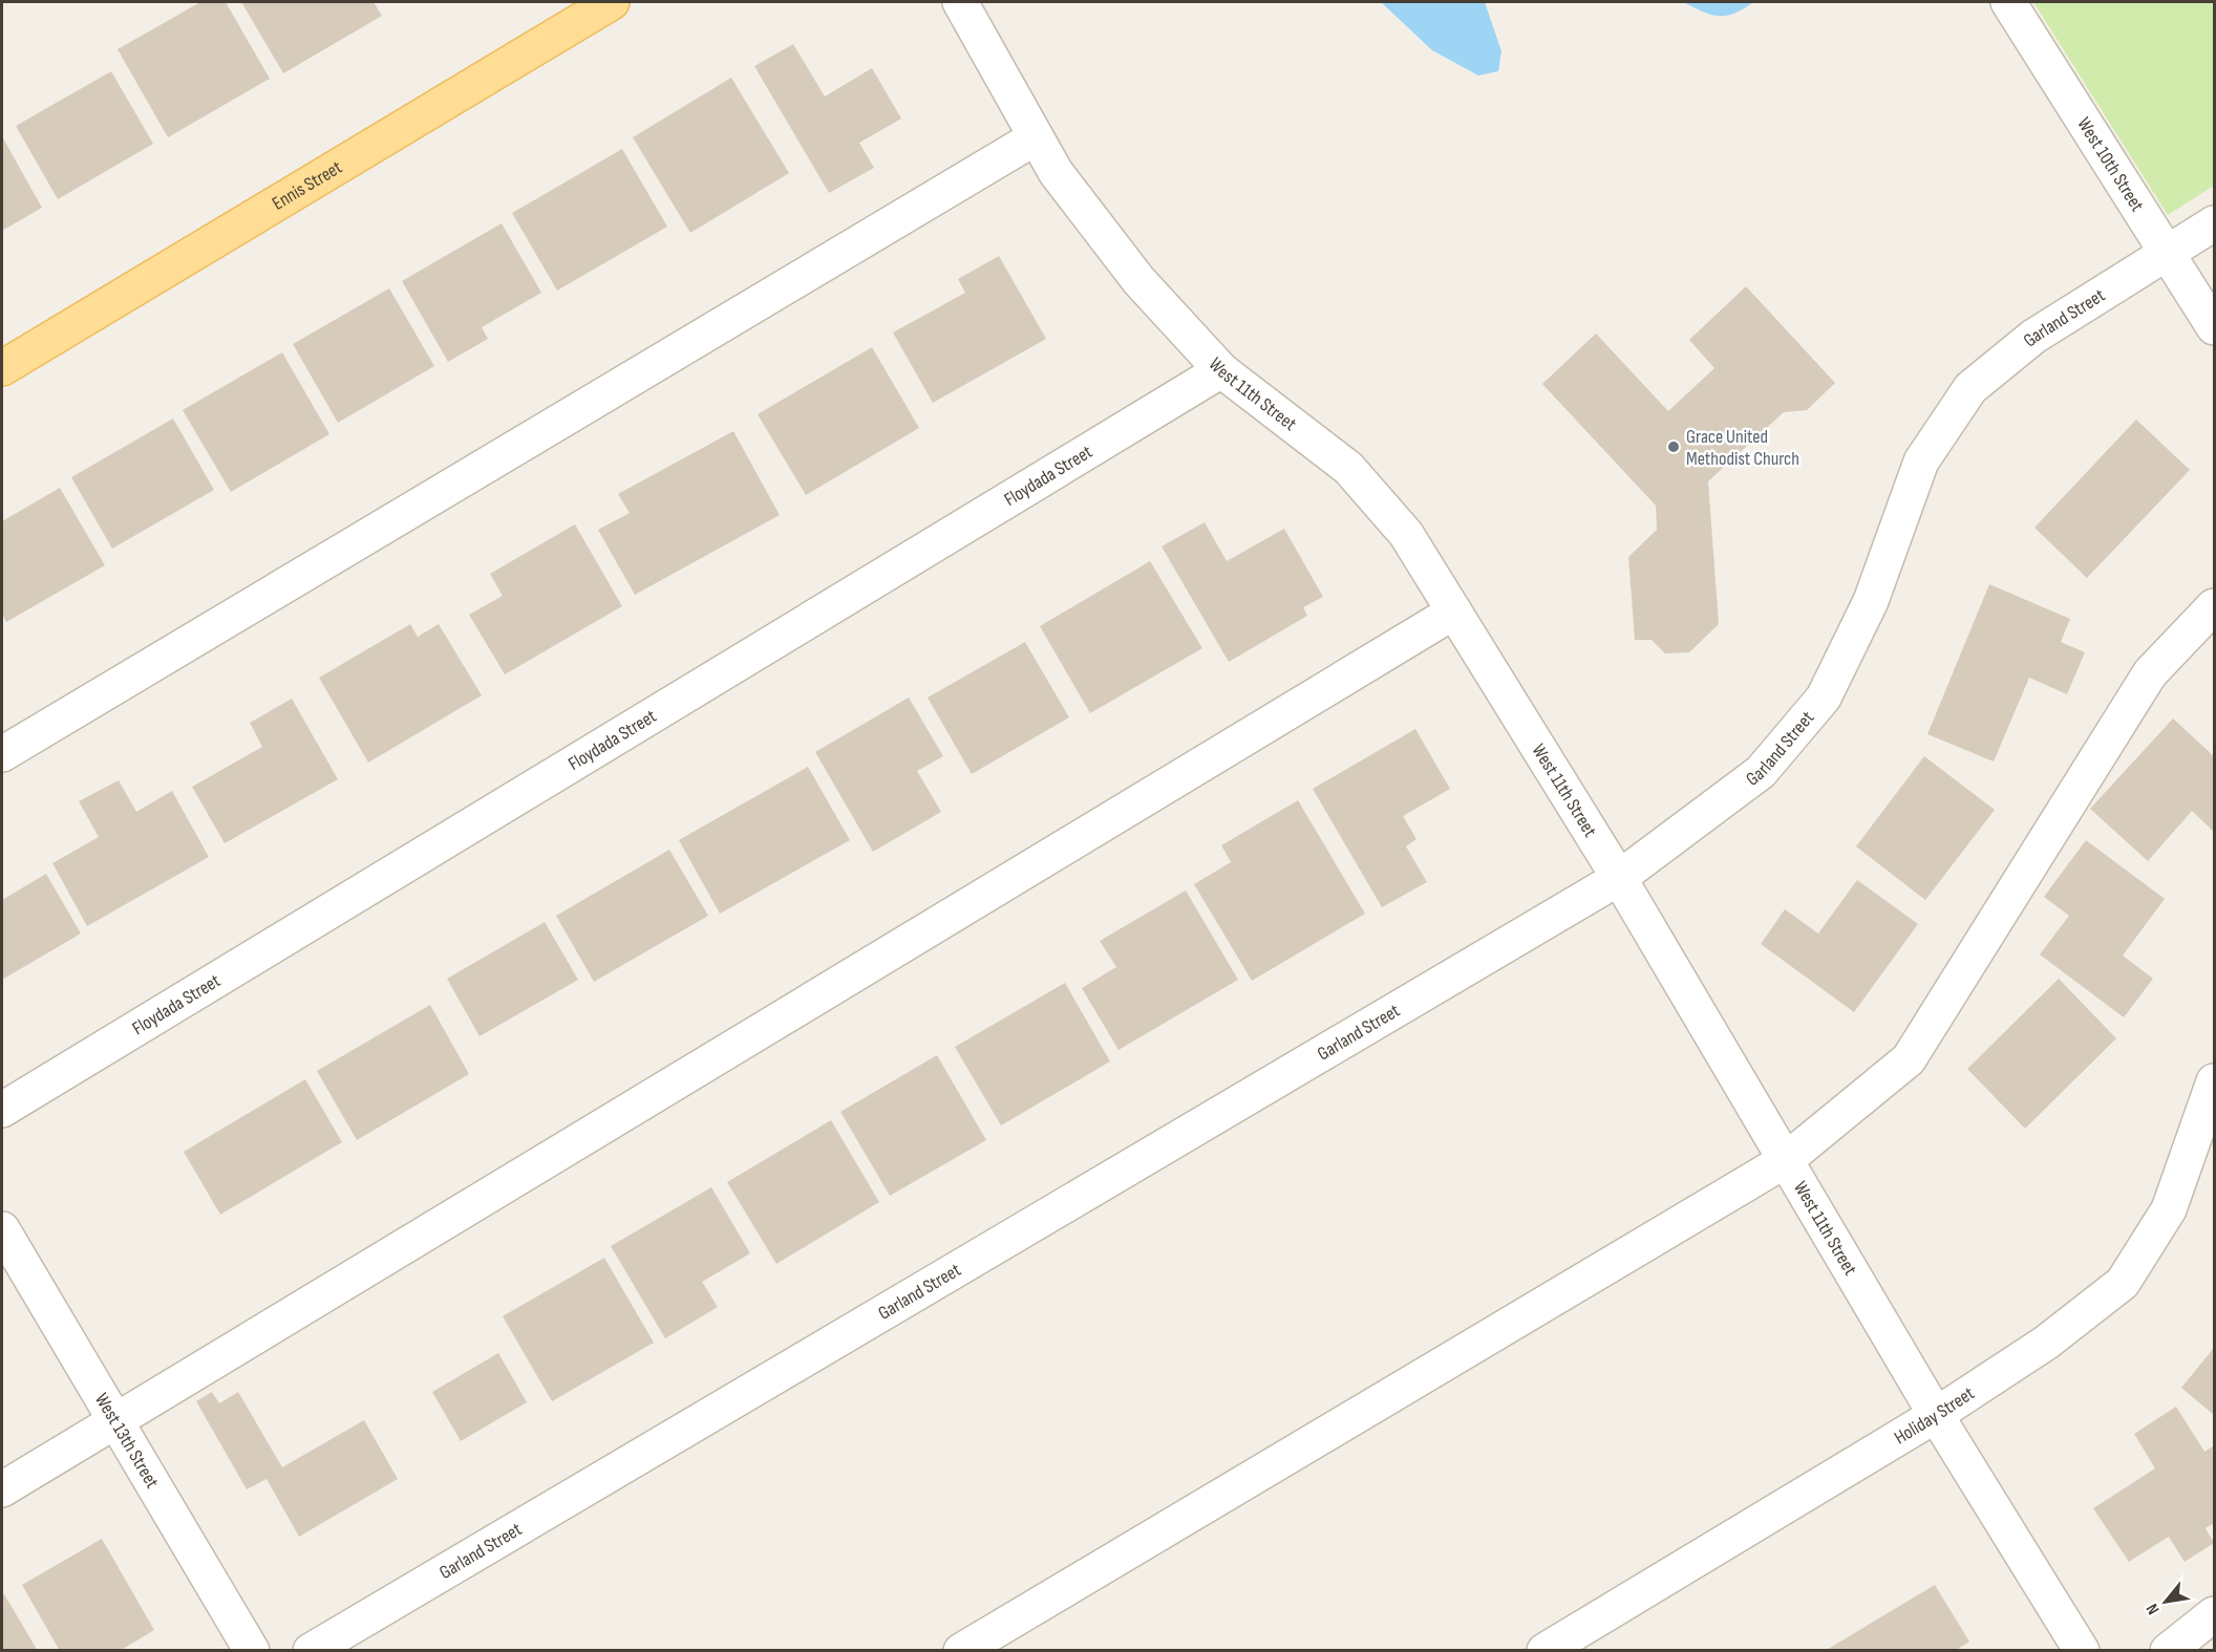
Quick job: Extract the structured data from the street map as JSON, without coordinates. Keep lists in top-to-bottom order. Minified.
{"streets":{"main road":["Ennis Street"],"street":["West 10th Street","Garland Street","West 11th Street","Floydada Street","Holiday Street","West 13th Street"]},"crossings":[["West 10th Street","Garland Street"],["Garland Street","West 11th Street"],["West 11th Street","Floydada Street"],["West 11th Street","Holiday Street"]],"places":["Grace United Methodist Church"],"north":"bottom left"}
